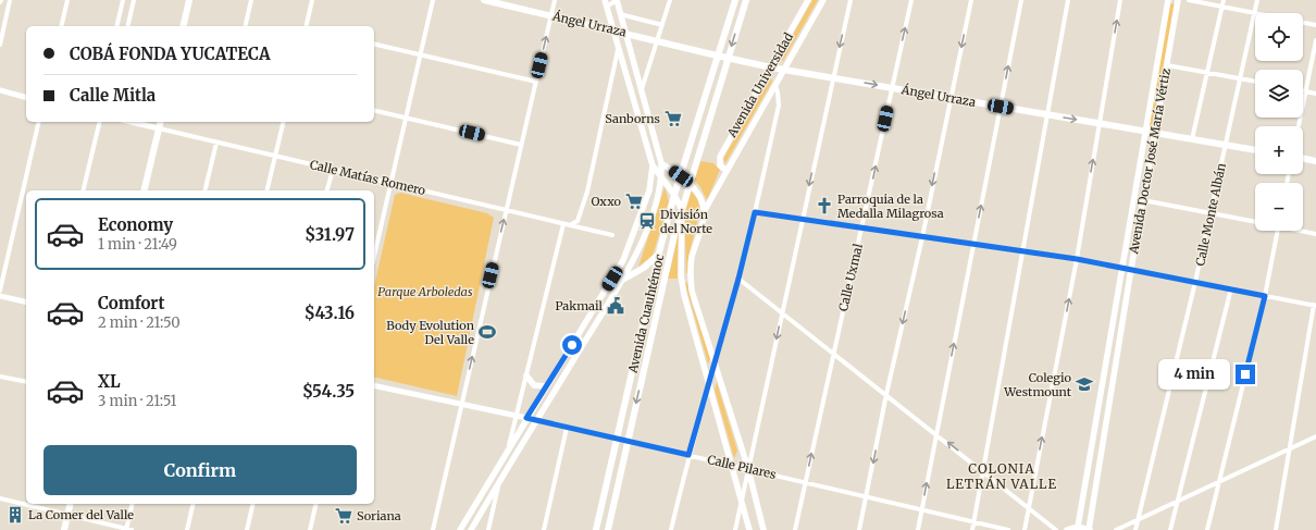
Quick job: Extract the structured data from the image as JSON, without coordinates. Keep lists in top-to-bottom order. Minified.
{"streets":{"main road":["Ángel Urraza","Avenida Universidad","Avenida Doctor José María Vértiz","Avenida Cuauhtémoc"],"street":["Calle Matías Romero","Calle Monte Albán","Calle Uxmal","Calle Pilares"]},"crossings":[["Ángel Urraza","Avenida Universidad"],["Ángel Urraza","Avenida Doctor José María Vértiz"],["Ángel Urraza","Calle Uxmal"],["Ángel Urraza","Avenida Cuauhtémoc"],["Avenida Universidad","Calle Pilares"],["Calle Uxmal","Calle Pilares"],["Avenida Cuauhtémoc","Calle Pilares"]],"one_way":["Calle Uxmal"],"districts":["COLONIA LETRÁN VALLE"],"parks":["Parque Arboledas"],"places":{"supermarket":["Sanborns","Oxxo","Soriana"],"church":["Parroquia de la Medalla Milagrosa"],"station":["División del Norte"],"public building":["Pakmail"],"sports":["Body Evolution Del Valle"],"school or university":["Colegio Westmount"],"building":["La Comer del Valle"]},"page":{"map_buttons":["+","−"],"banner":["COBÁ FONDA YUCATECA","Calle Mitla"],"list":[{"name":"Economy","note":"1 min · 21:49","value":"$31.97"},{"name":"Comfort","note":"2 min · 21:50","value":"$43.16"},{"name":"XL","note":"3 min · 21:51","value":"$54.35"}],"bubble":"4 min","buttons":"Confirm"}}
